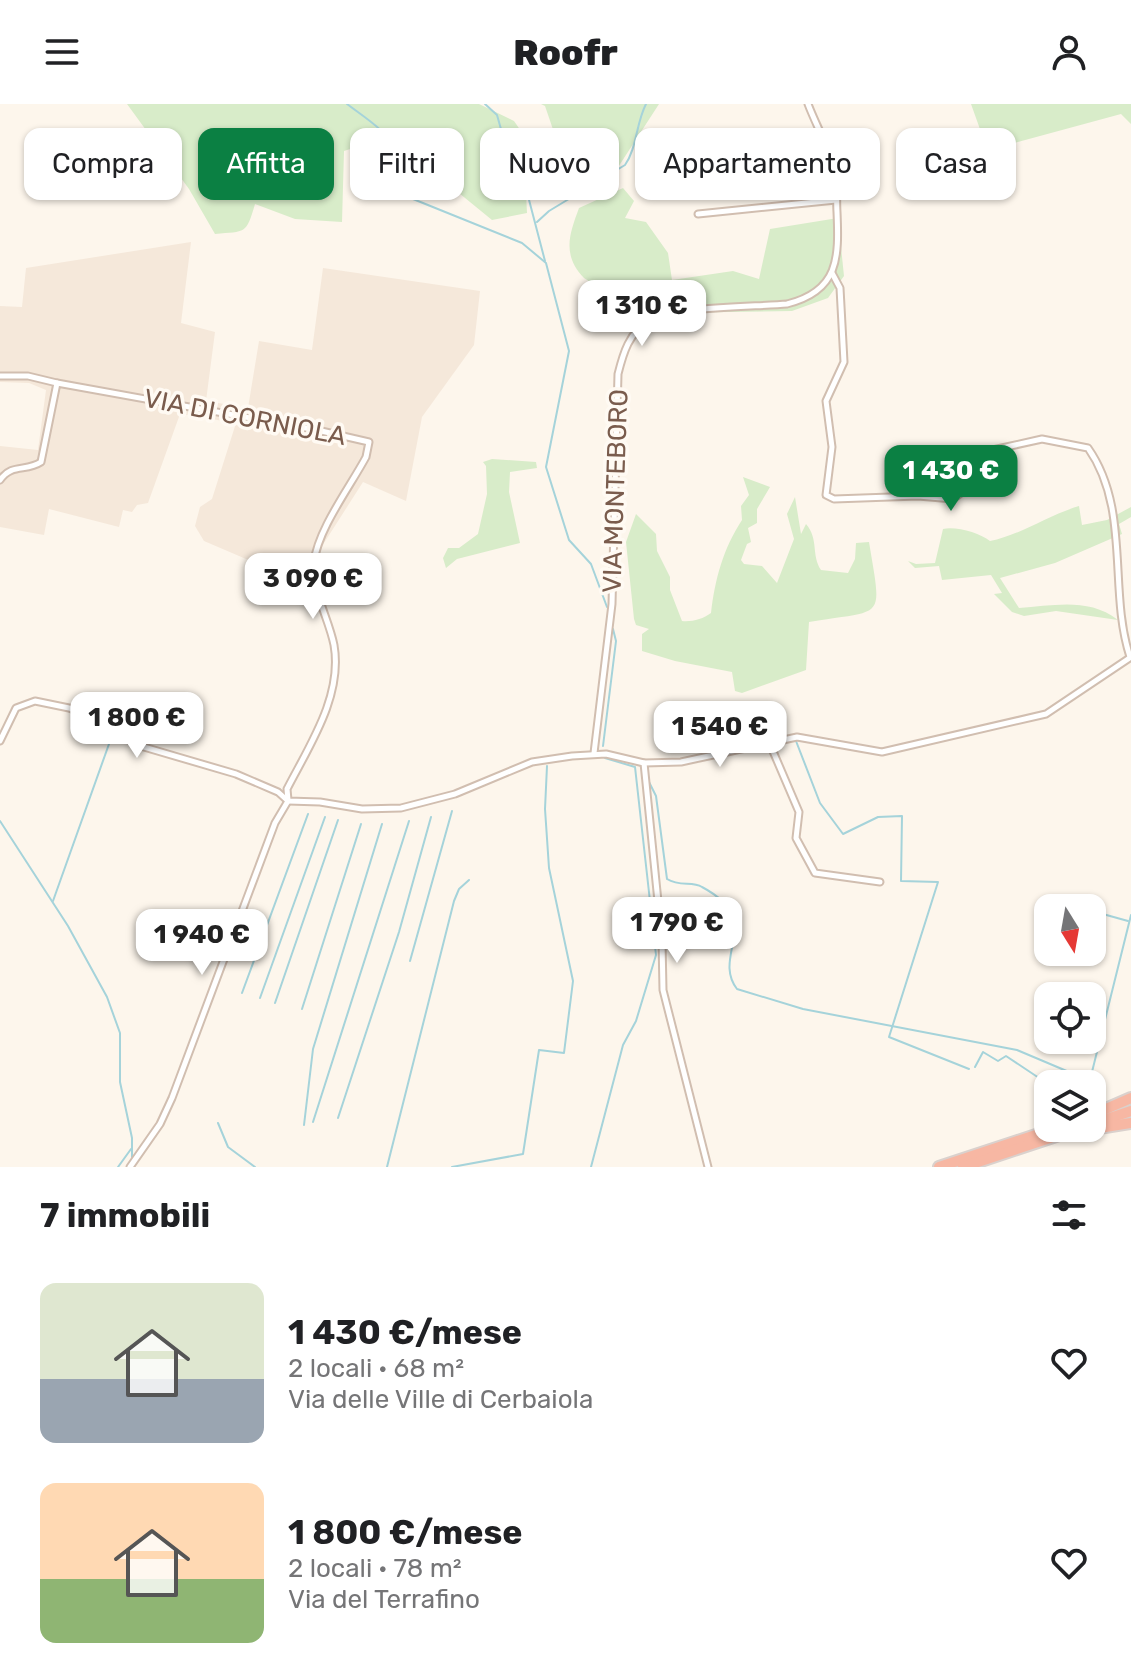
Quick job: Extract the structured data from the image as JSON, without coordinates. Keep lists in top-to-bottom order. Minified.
{"streets":{"street":["VIA DI CORNIOLA","VIA MONTEBORO"]},"north":"bottom","page":{"header":"Roofr","chip":["Compra","Affitta","Filtri","Nuovo","Appartamento","Casa"],"price":["1 310 €","1 430 €","3 090 €","1 800 €","1 540 €","1 790 €","1 940 €"],"heading":"7 immobili","list":[{"name":"1 430 €/mese","note":"2 locali · 68 m² · Via delle Ville di Cerbaiola"},{"name":"1 800 €/mese","note":"2 locali · 78 m² · Via del Terrafino"}]}}
